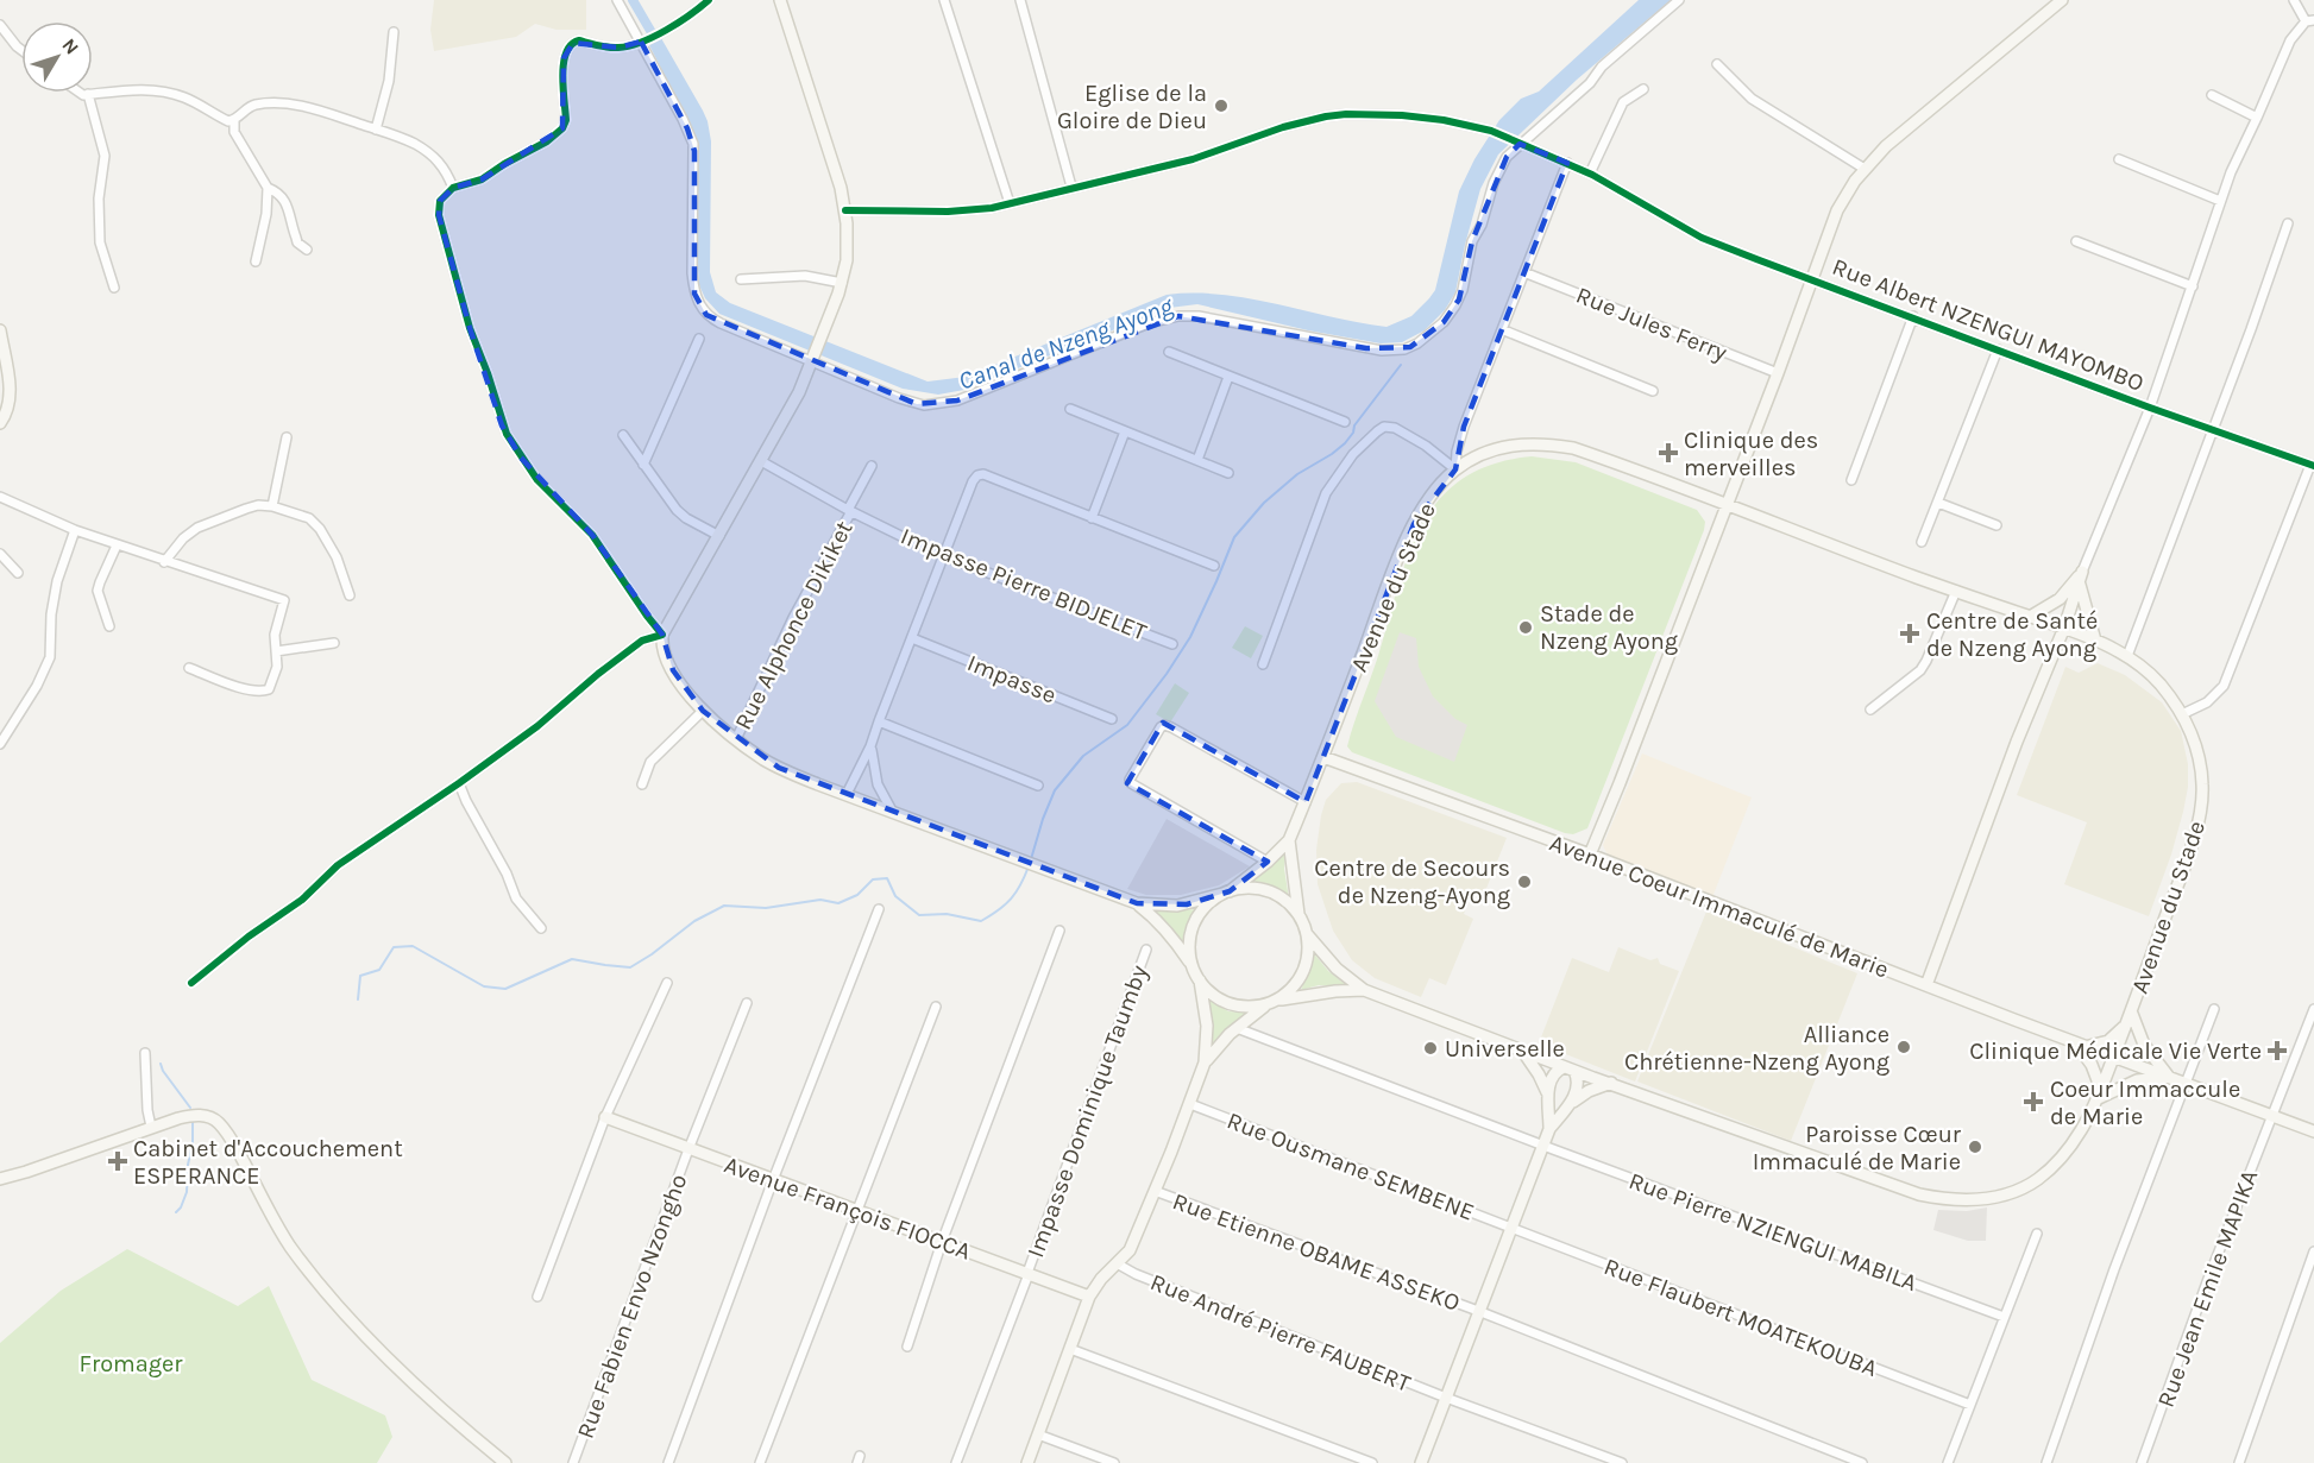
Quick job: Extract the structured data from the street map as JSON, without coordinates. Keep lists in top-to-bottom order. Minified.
{"streets":{"main road":["Avenue du Stade","Avenue Coeur Immaculé de Marie","Avenue François FIOCCA"],"street":["Rue Jules Ferry","Rue Albert NZENGUI MAYOMBO","Impasse Pierre BIDJELET","Rue Alphonce Dikiket","Impasse","Impasse Dominique Taumby","Rue Ousmane SEMBENE","Rue Pierre NZIENGUI MABILA","Rue Etienne OBAME ASSEKO","Rue Jean Emile MAPIKA","Rue Fabien Envo Nzongho","Rue Flaubert MOATEKOUBA","Rue André Pierre FAUBERT"]},"crossings":[["Impasse Pierre BIDJELET","Rue Alphonce Dikiket"],["Avenue du Stade","Avenue Coeur Immaculé de Marie"],["Avenue Coeur Immaculé de Marie","Rue Jean Emile MAPIKA"],["Impasse Dominique Taumby","Avenue François FIOCCA"],["Rue Ousmane SEMBENE","Rue Flaubert MOATEKOUBA"],["Avenue François FIOCCA","Rue Fabien Envo Nzongho"]],"water":["Canal de Nzeng Ayong"],"parks":["Fromager"],"places":{"other":["Eglise de la Gloire de Dieu","Stade de Nzeng Ayong","Centre de Secours de Nzeng-Ayong","Alliance Chrétienne-Nzeng Ayong","Universelle","Paroisse Cœur Immaculé de Marie"],"health":["Clinique des merveilles","Centre de Santé de Nzeng Ayong","Clinique Médicale Vie Verte","Coeur Immaccule de Marie","Cabinet d'Accouchement ESPERANCE"]},"north":"top right"}
